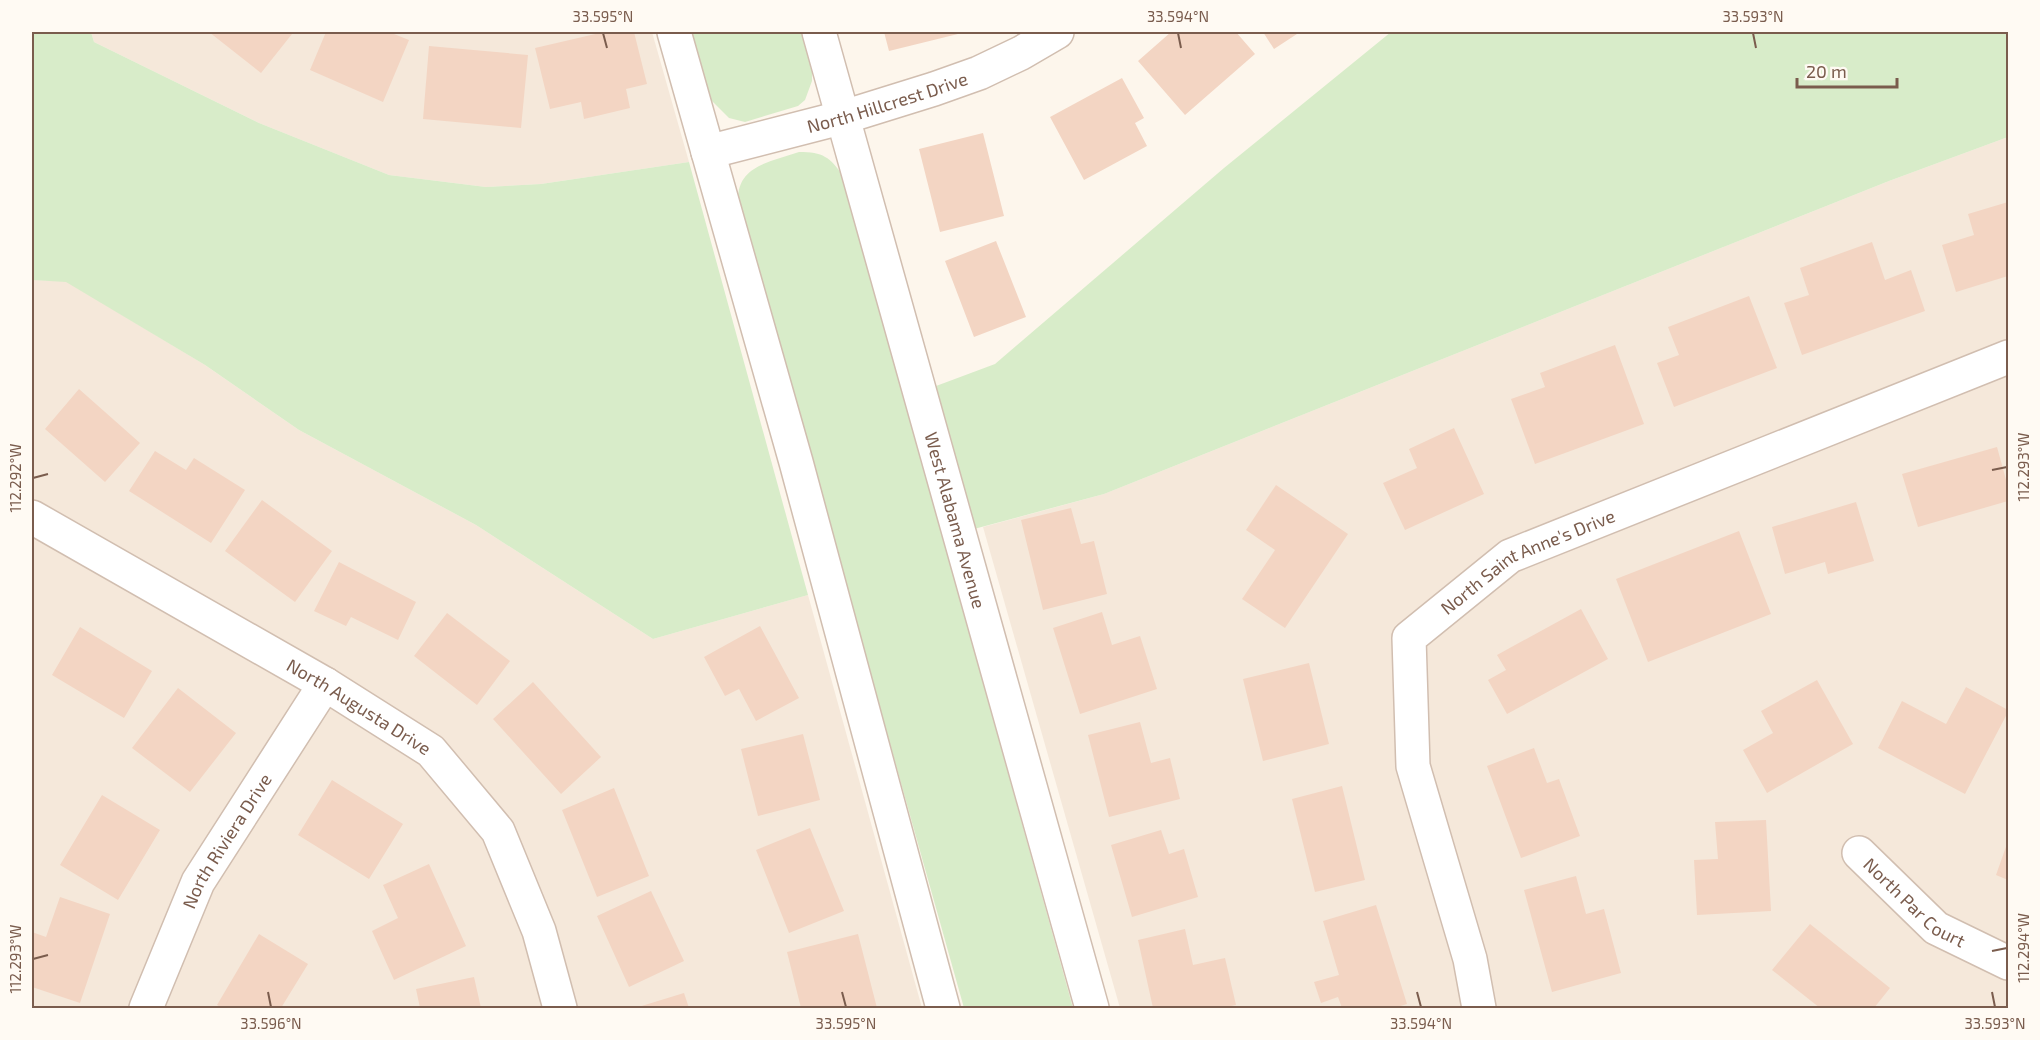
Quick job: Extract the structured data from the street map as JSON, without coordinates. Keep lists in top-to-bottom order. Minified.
{"streets":{"street":["North Hillcrest Drive","West Alabama Avenue","North Saint Anne's Drive","North Augusta Drive","North Riviera Drive","North Par Court"]},"crossings":[["North Hillcrest Drive","West Alabama Avenue"],["North Augusta Drive","North Riviera Drive"]],"scale_bar":"20 m","coordinates":["33.595°N","33.594°N","33.593°N","112.293°W","112.292°W","112.294°W","33.596°N"]}
